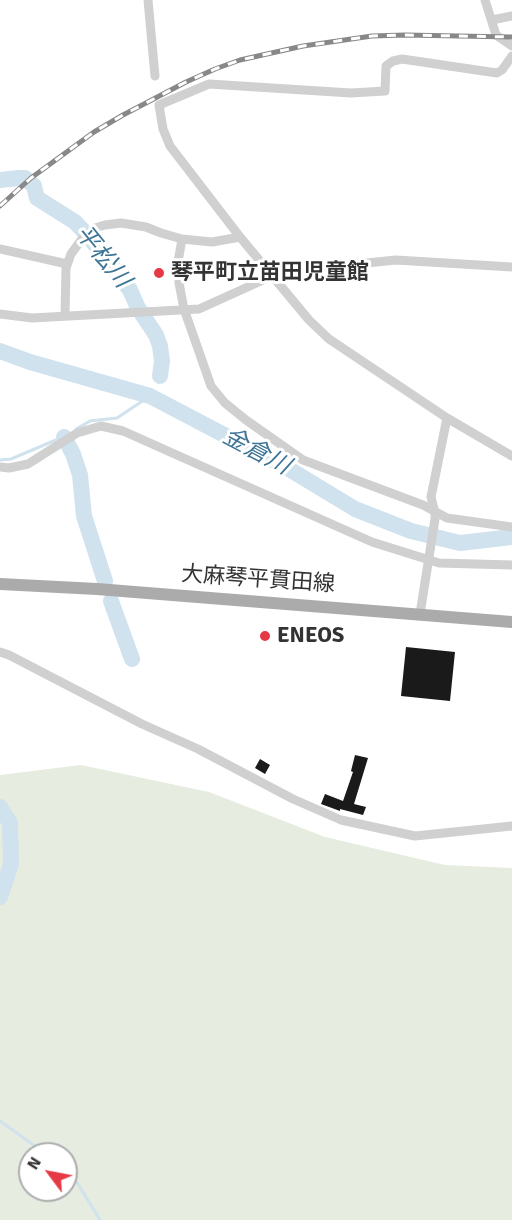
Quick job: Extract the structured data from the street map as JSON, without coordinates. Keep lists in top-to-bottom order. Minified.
{"streets":{"main road":["大麻琴平貫田線"]},"water":["平松川","金倉川"],"places":["琴平町立苗田児童館","ENEOS"],"north":"top left"}
